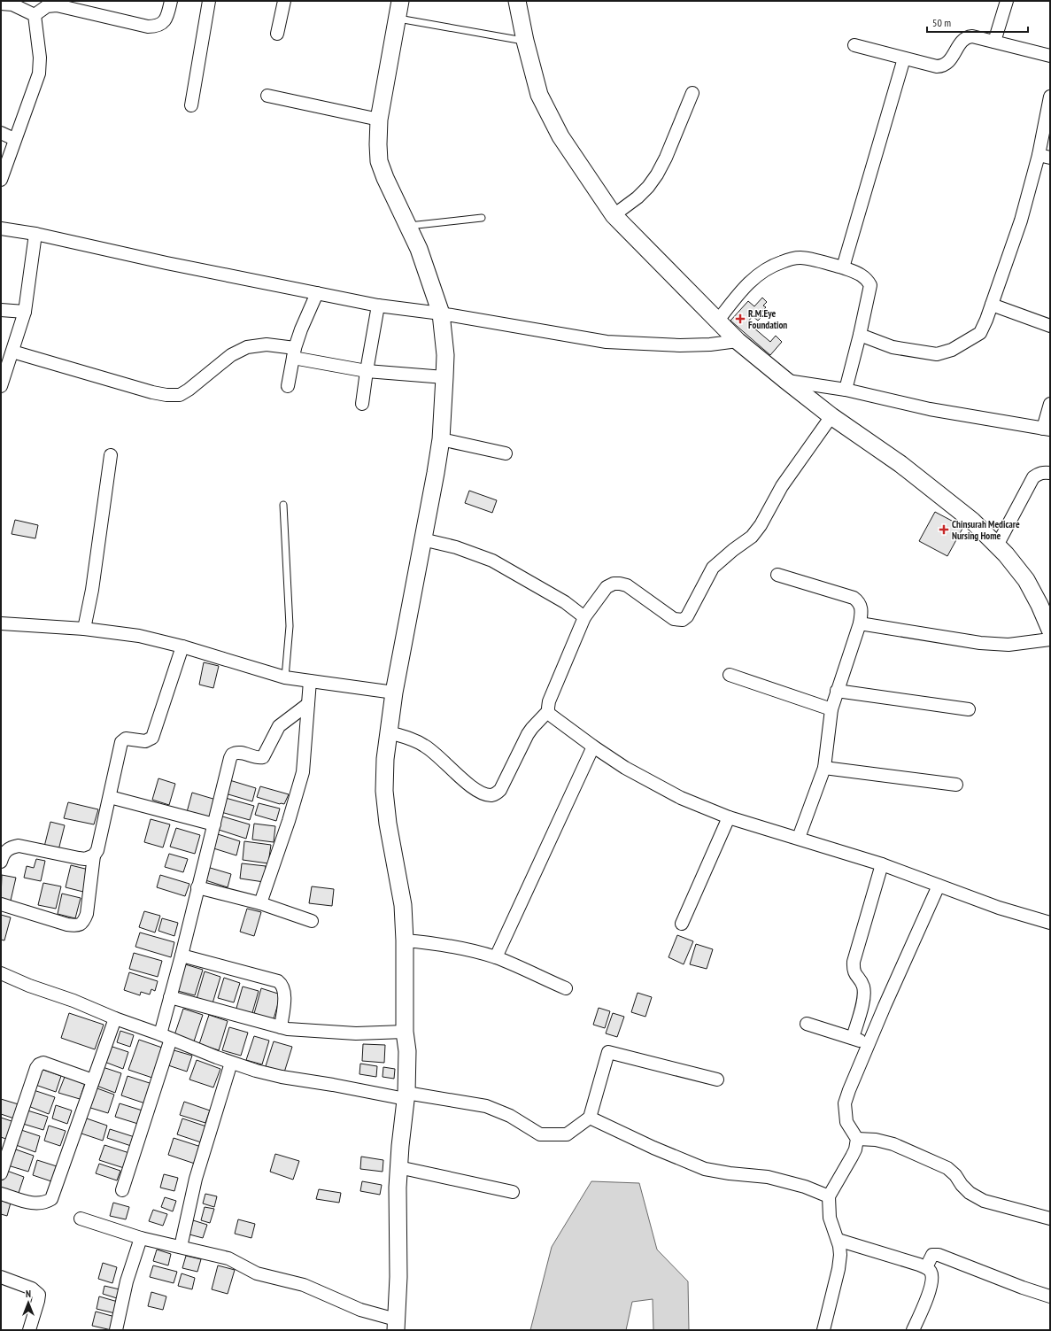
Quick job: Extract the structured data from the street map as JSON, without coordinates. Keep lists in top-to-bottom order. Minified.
{"places":{"health":["R.M.Eye Foundation","Chinsurah Medicare Nursing Home"]},"scale_bar":"50 m","north":"top"}
